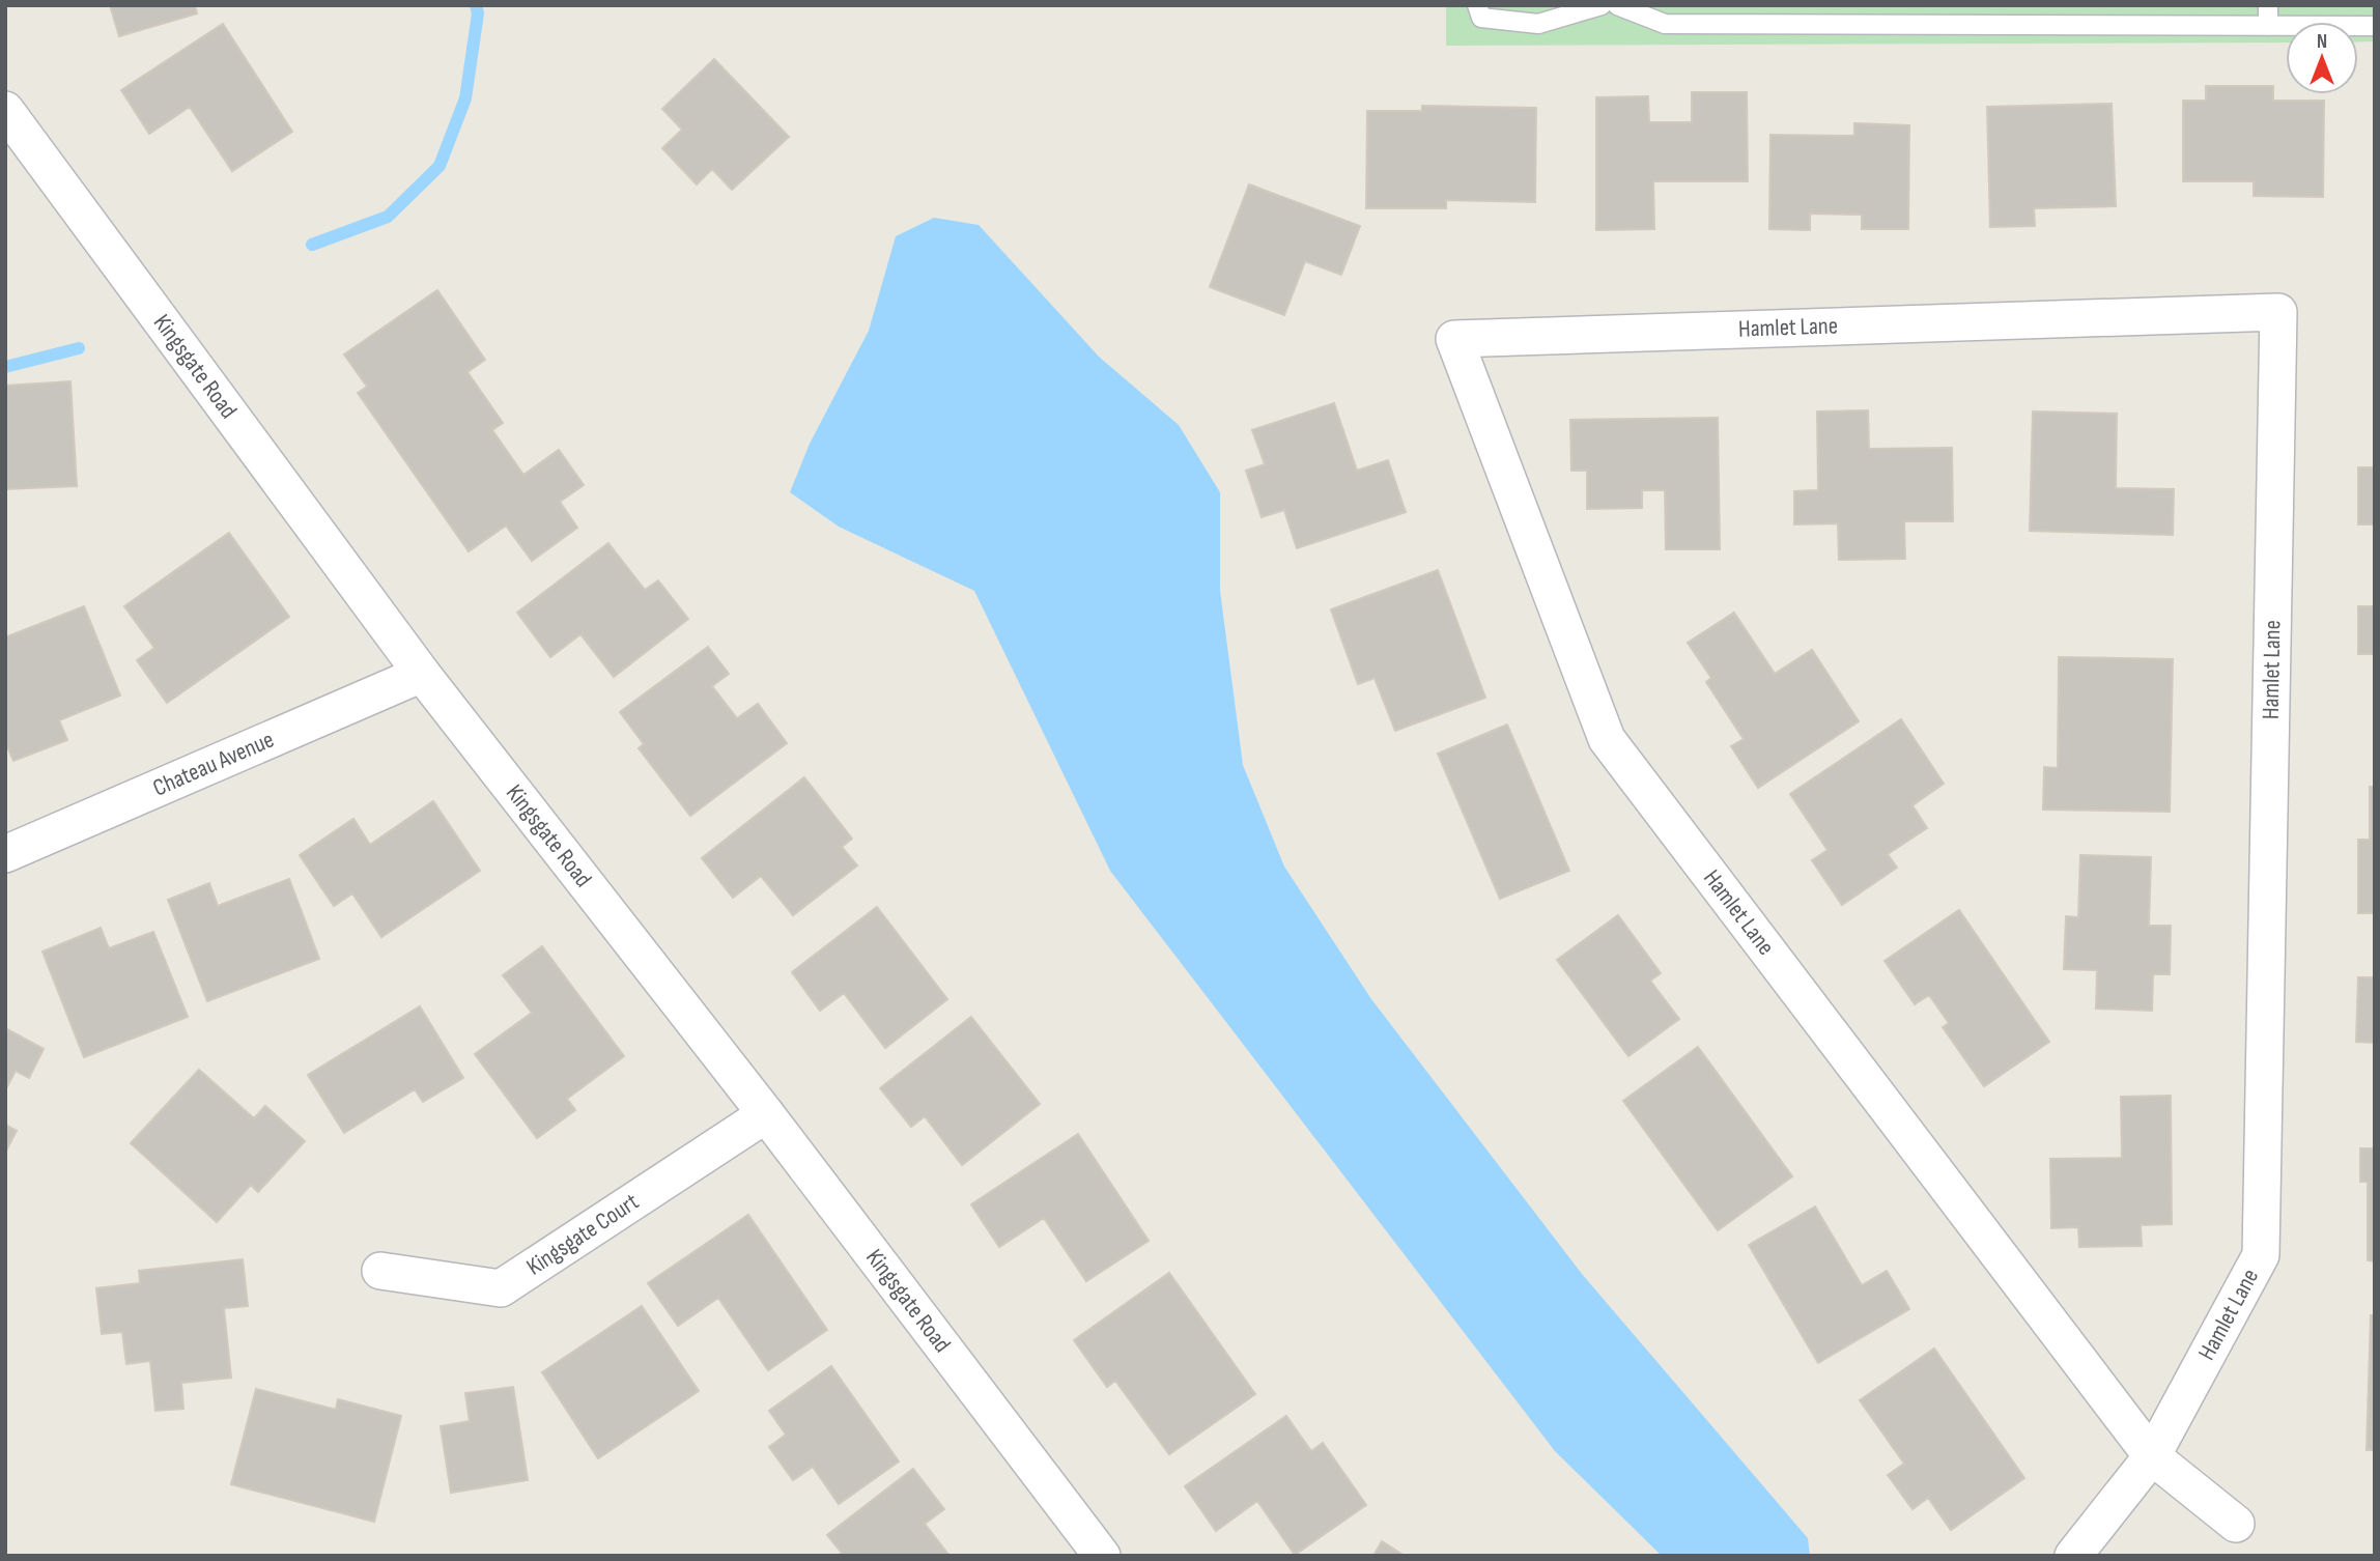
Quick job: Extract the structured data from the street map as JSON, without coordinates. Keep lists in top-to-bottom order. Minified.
{"streets":{"street":["Hamlet Lane","Kingsgate Road","Chateau Avenue","Kingsgate Court"]},"crossings":[["Kingsgate Road","Chateau Avenue"],["Kingsgate Road","Kingsgate Court"]],"north":"top"}
